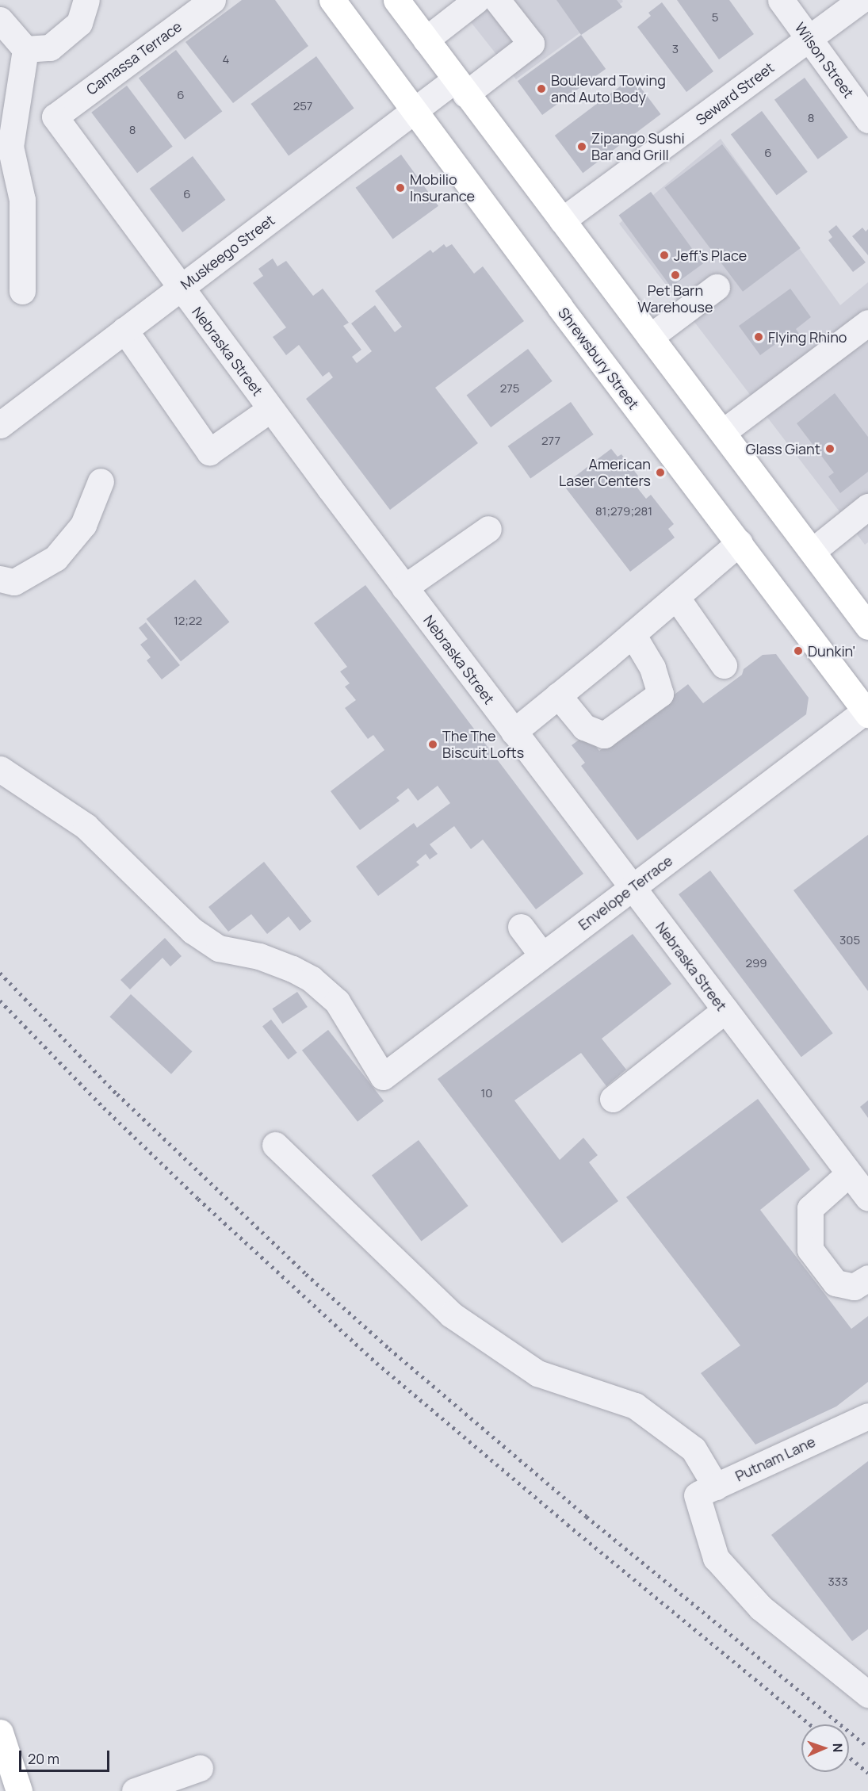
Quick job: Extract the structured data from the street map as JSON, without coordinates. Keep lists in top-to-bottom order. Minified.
{"streets":{"main road":["Shrewsbury Street"],"street":["Camassa Terrace","Wilson Street","Seward Street","Muskeego Street","Nebraska Street","Envelope Terrace","Putnam Lane"]},"crossings":[["Camassa Terrace","Nebraska Street"],["Wilson Street","Seward Street"],["Muskeego Street","Nebraska Street"],["Muskeego Street","Shrewsbury Street"],["Nebraska Street","Envelope Terrace"],["Shrewsbury Street","Envelope Terrace"]],"places":["Boulevard Towing and Auto Body","Zipango Sushi Bar and Grill","Mobilio Insurance","Jeff's Place","Pet Barn Warehouse","Flying Rhino","Glass Giant","American Laser Centers","Dunkin'","The The Biscuit Lofts"],"house_numbers":["5","3","4","6","257","8","8","6","6","275","277","81;279;281","12;22","305","299","10","333"],"scale_bar":"20 m","north":"right"}
